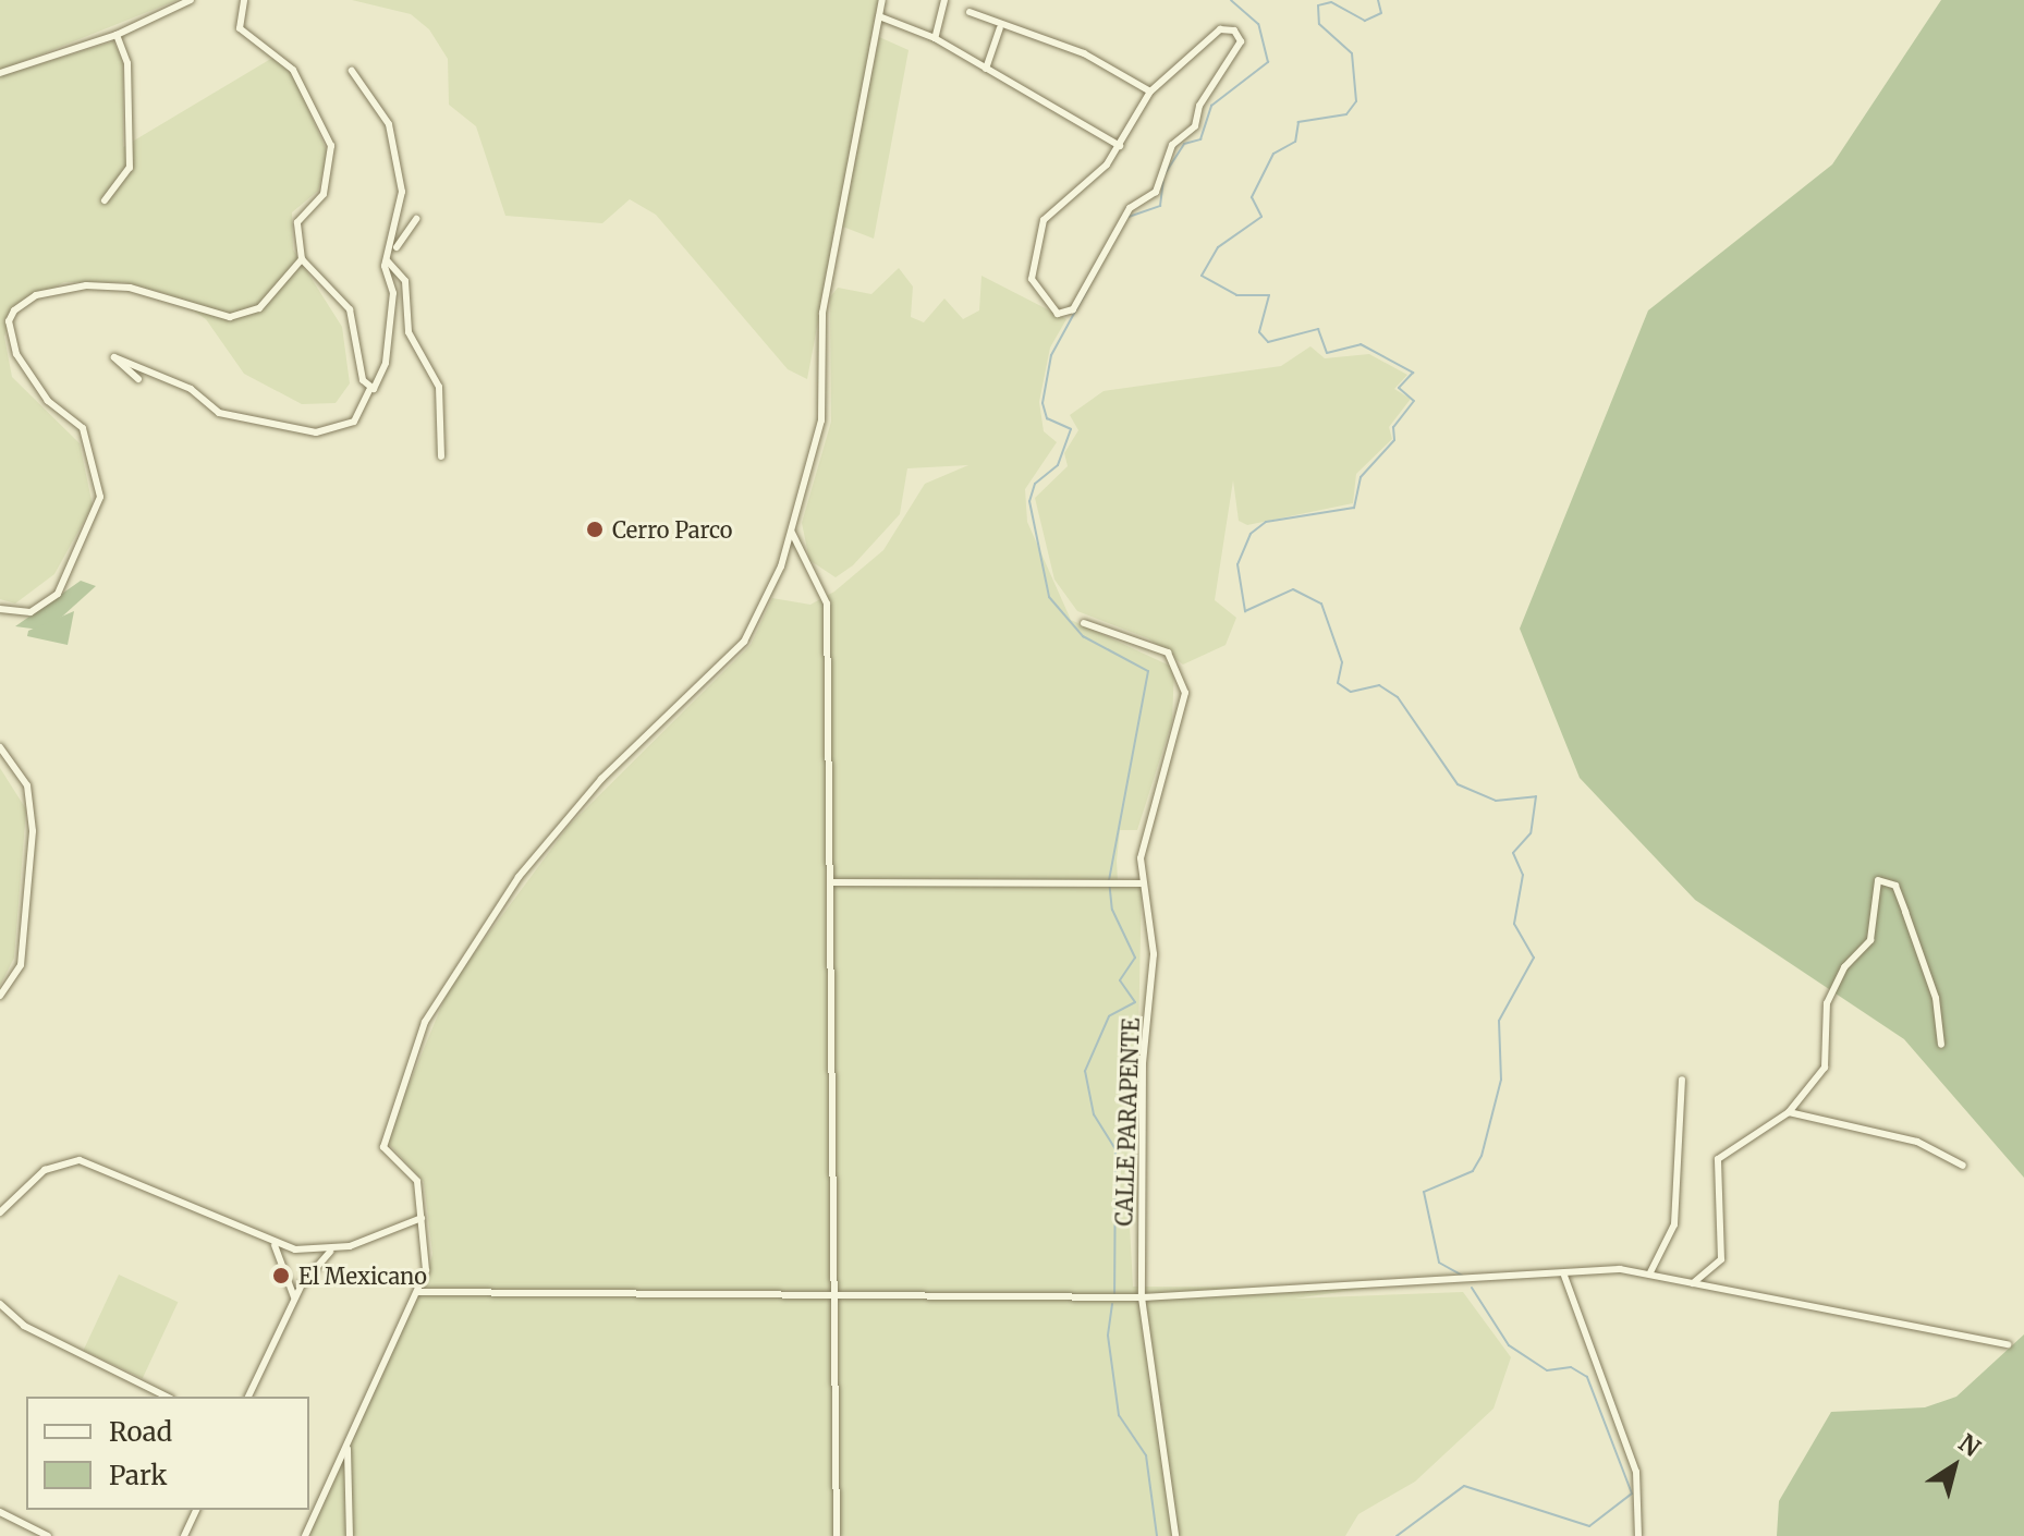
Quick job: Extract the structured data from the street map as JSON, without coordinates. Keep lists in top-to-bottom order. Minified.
{"streets":{"street":["CALLE PARAPENTE"]},"places":["Cerro Parco","El Mexicano"],"legend":["Road","Park"],"north":"top right"}
